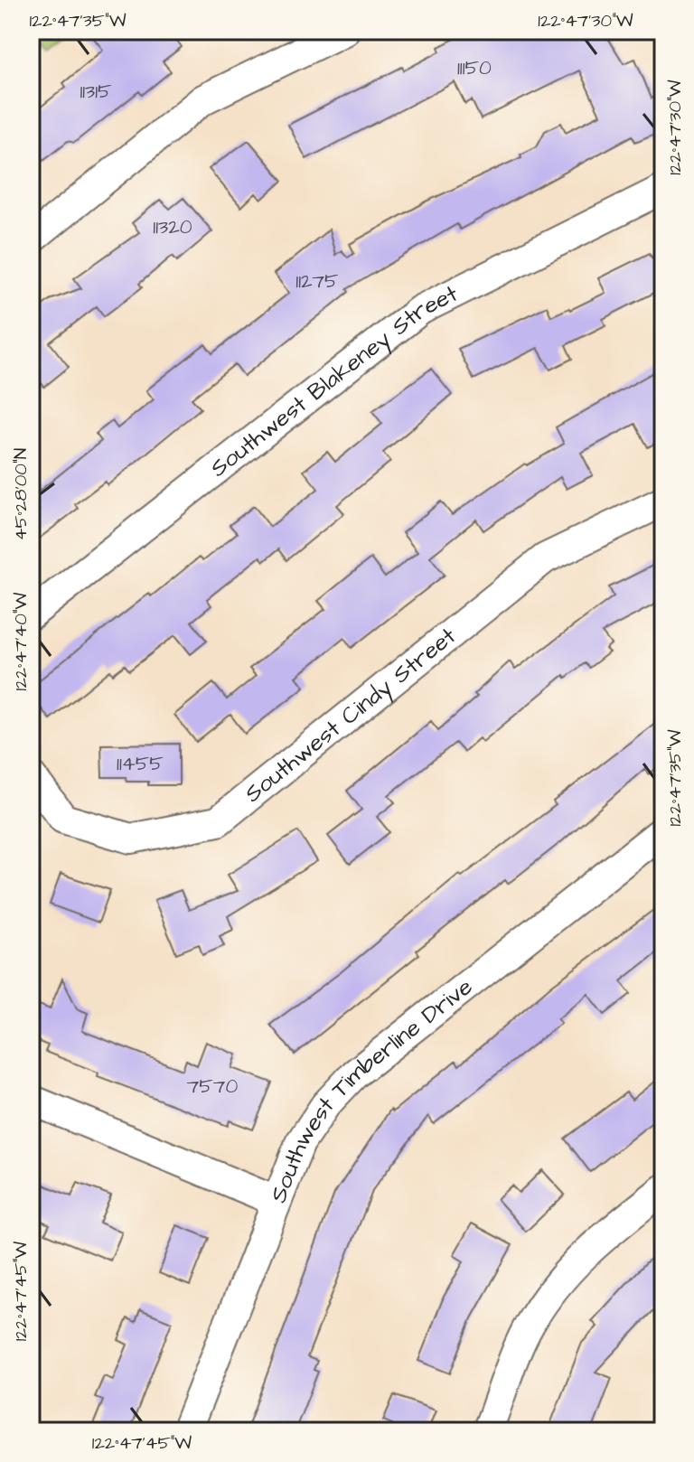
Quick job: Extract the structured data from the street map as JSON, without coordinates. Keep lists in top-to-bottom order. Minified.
{"streets":{"street":["Southwest Blakeney Street","Southwest Cindy Street","Southwest Timberline Drive"]},"house_numbers":["11150","11315","11320","11275","11455","7570"],"coordinates":["122°47'35\"W","122°47'30\"W","45°28'00\"N","122°47'40\"W","122°47'45\"W"]}
